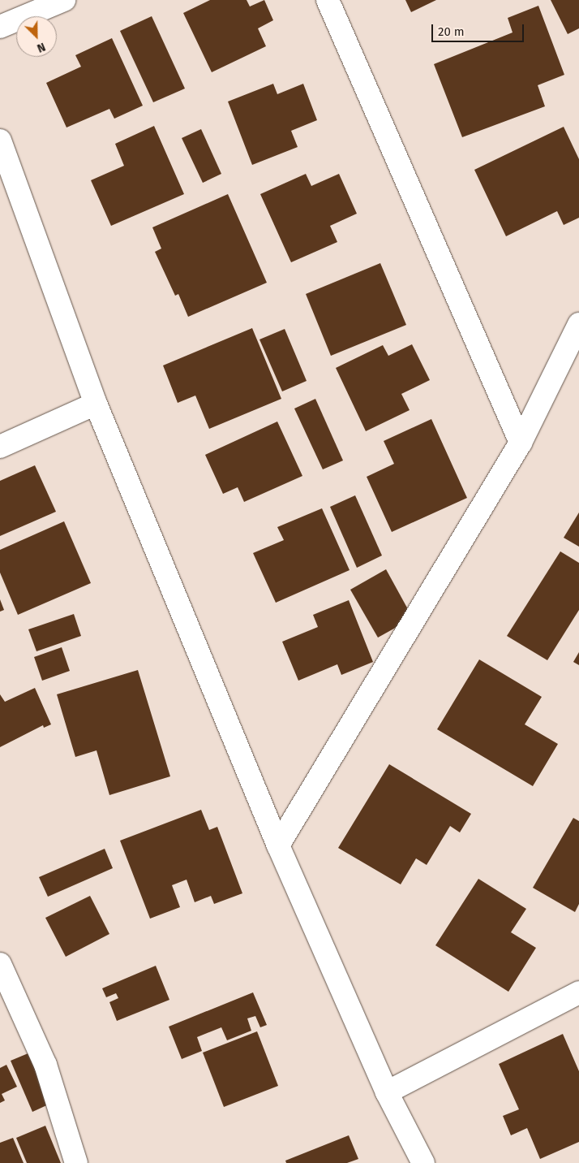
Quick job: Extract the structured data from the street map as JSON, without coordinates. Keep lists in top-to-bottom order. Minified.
{"scale_bar":"20 m","north":"bottom right"}
